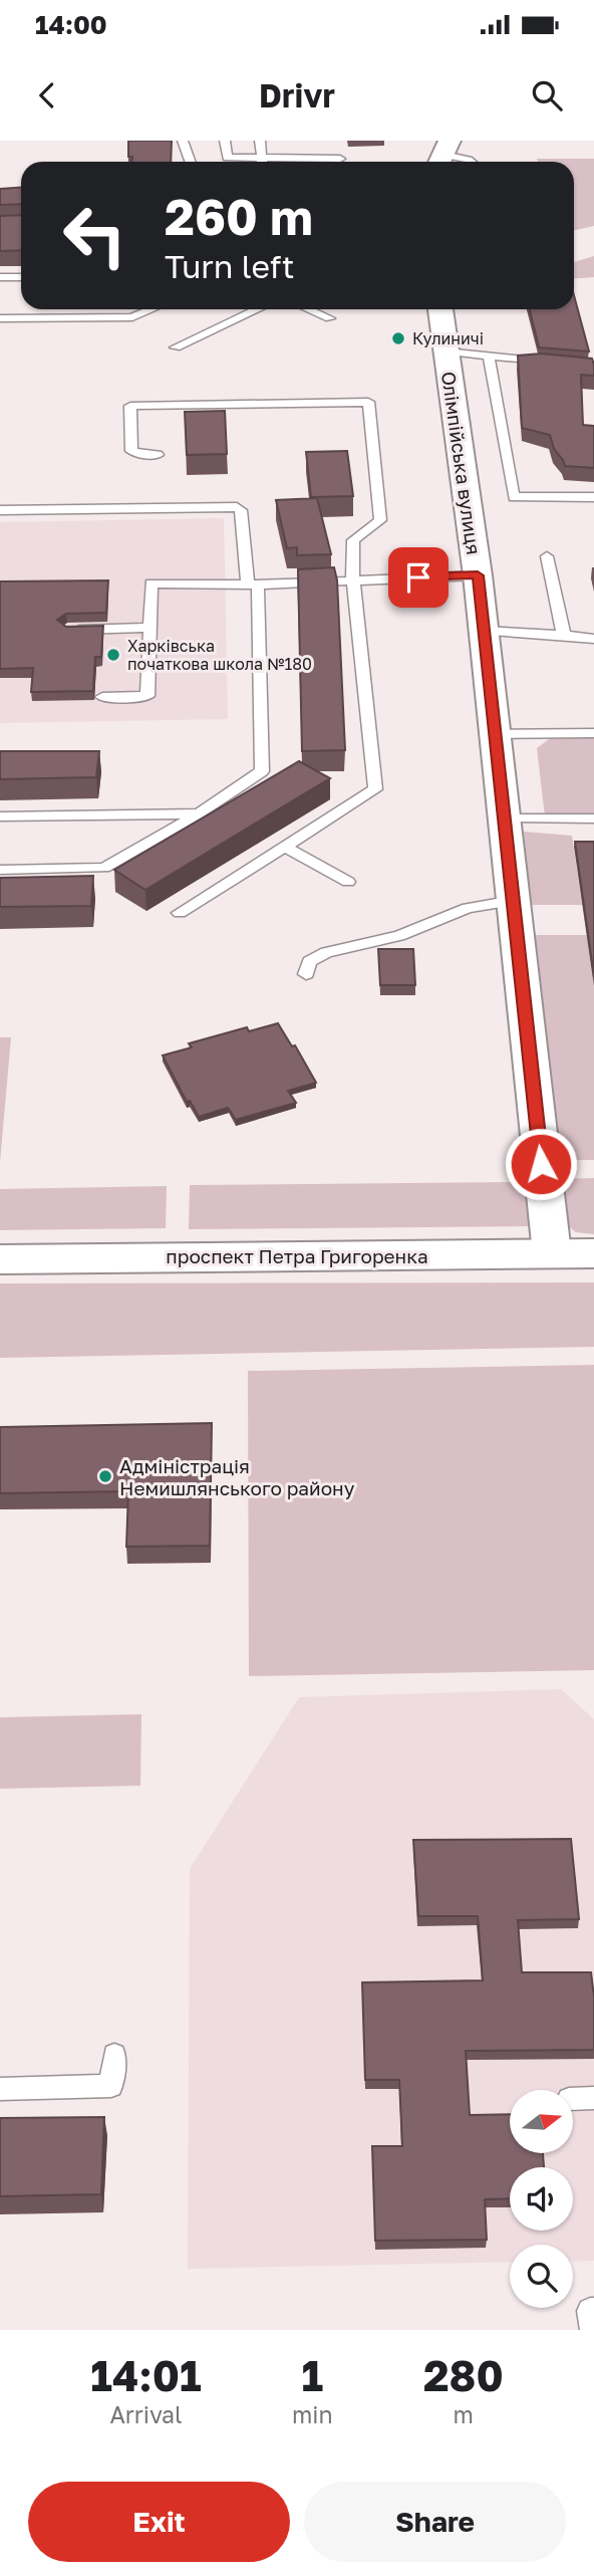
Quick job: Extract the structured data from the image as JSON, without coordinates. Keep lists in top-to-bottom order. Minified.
{"streets":{"street":["Олімпійська вулиця","проспект Петра Григоренка"]},"crossings":[["Олімпійська вулиця","проспект Петра Григоренка"]],"places":["Кулиничі","Харківська початкова школа №180","Адміністрація Немишлянського району"],"north":"right","page":{"status":"14:00","header":"Drivr","turn":["260 m","Turn left"],"eta":["14:01","Arrival","1","min","280","m"],"buttons":["Exit","Share"]}}
